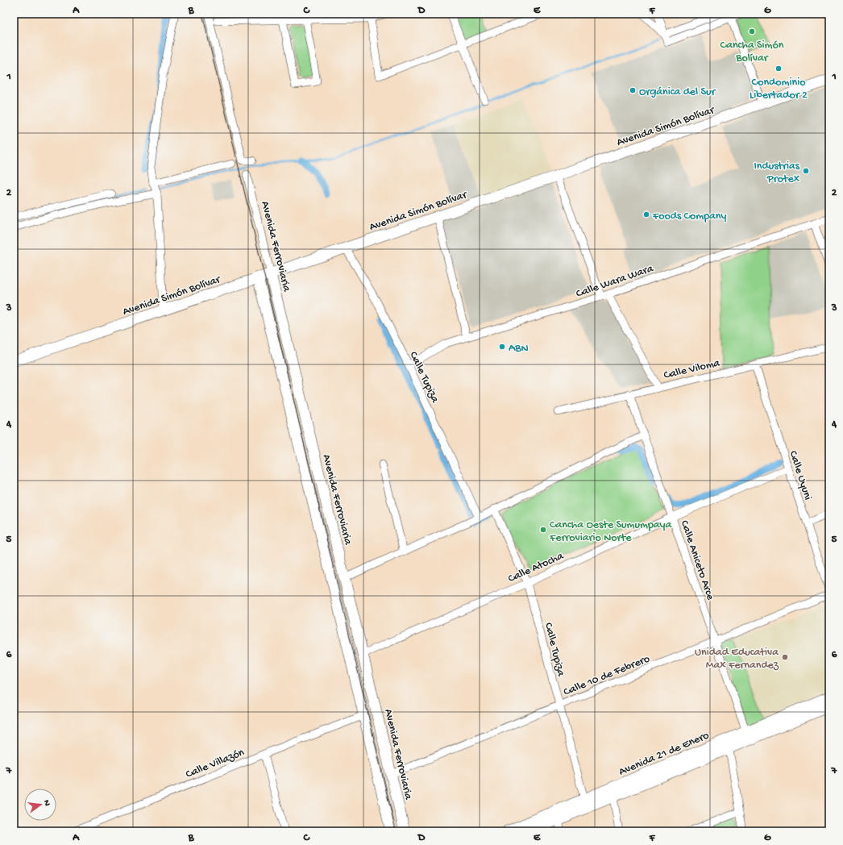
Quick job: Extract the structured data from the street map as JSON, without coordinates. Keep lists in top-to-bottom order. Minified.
{"streets":{"street":["Avenida Simón Bolívar","Avenida Ferroviaria","Calle Wara Wara","Calle Viloma","Calle Tupiza","Calle Uyuni","Calle Aniceto Arce","Calle Atocha","Calle 10 de Febrero","Avenida 21 de Enero","Calle Villazón"]},"crossings":[["Avenida Simón Bolívar","Avenida Ferroviaria"],["Avenida Simón Bolívar","Calle Tupiza"],["Avenida Ferroviaria","Calle Atocha"],["Avenida Ferroviaria","Calle 10 de Febrero"],["Calle Wara Wara","Calle Tupiza"],["Calle Viloma","Calle Uyuni"],["Calle Viloma","Calle Aniceto Arce"],["Calle Tupiza","Calle Atocha"],["Calle Tupiza","Calle 10 de Febrero"],["Calle Tupiza","Avenida 21 de Enero"],["Calle Uyuni","Calle Atocha"],["Calle Aniceto Arce","Calle Atocha"],["Calle Aniceto Arce","Calle 10 de Febrero"],["Calle Aniceto Arce","Avenida 21 de Enero"]],"places":["Cancha Simón Bolívar","Condominio Libertador 2","Orgánica del Sur","Industrias Protex","Foods Company","ABN","Cancha Oeste Sumumpaya Ferroviario Norte","Unidad Educativa Max Fernandez"],"north":"right","grid":{"columns":["A","B","C","D","E","F","G"],"rows":["1","2","3","4","5","6","7"]}}
